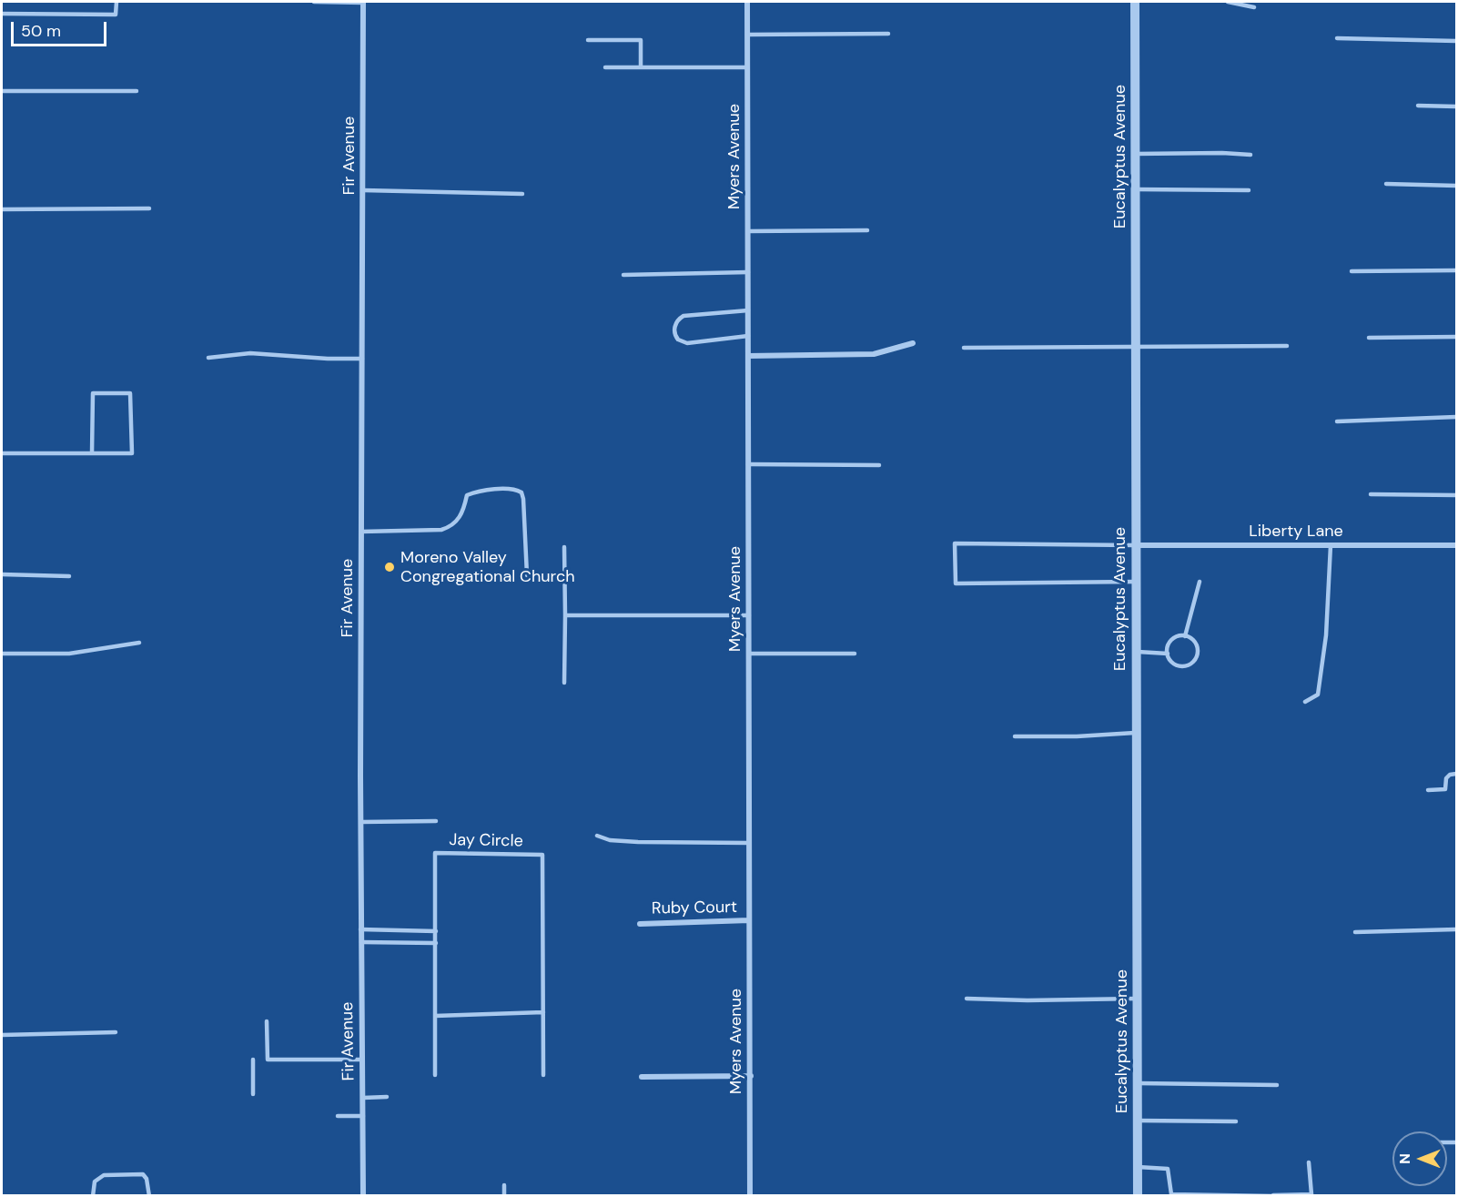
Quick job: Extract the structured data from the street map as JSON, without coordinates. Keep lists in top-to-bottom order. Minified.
{"streets":{"street":["Fir Avenue","Myers Avenue","Eucalyptus Avenue","Liberty Lane","Ruby Court"],"lane":["Jay Circle"]},"crossings":[["Myers Avenue","Ruby Court"],["Eucalyptus Avenue","Liberty Lane"]],"places":["Moreno Valley Congregational Church"],"scale_bar":"50 m","north":"left"}
